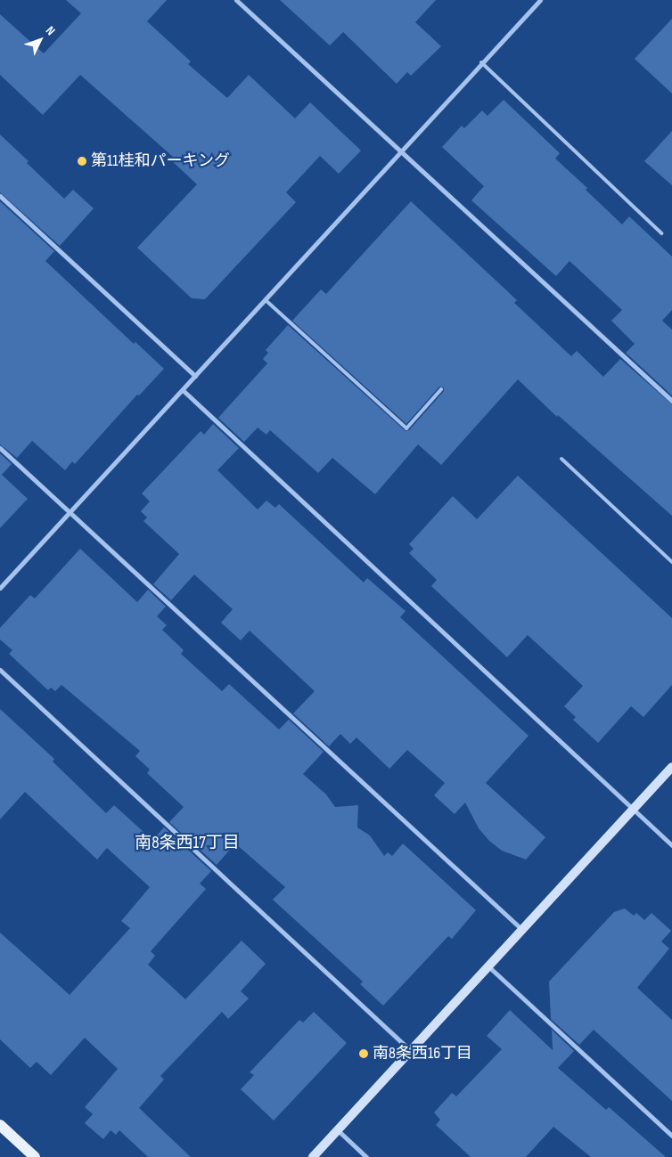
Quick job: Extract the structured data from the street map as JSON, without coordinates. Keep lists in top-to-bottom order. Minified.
{"districts":["南8条西17丁目"],"places":["第11桂和パーキング","南8条西16丁目"],"north":"top right"}
